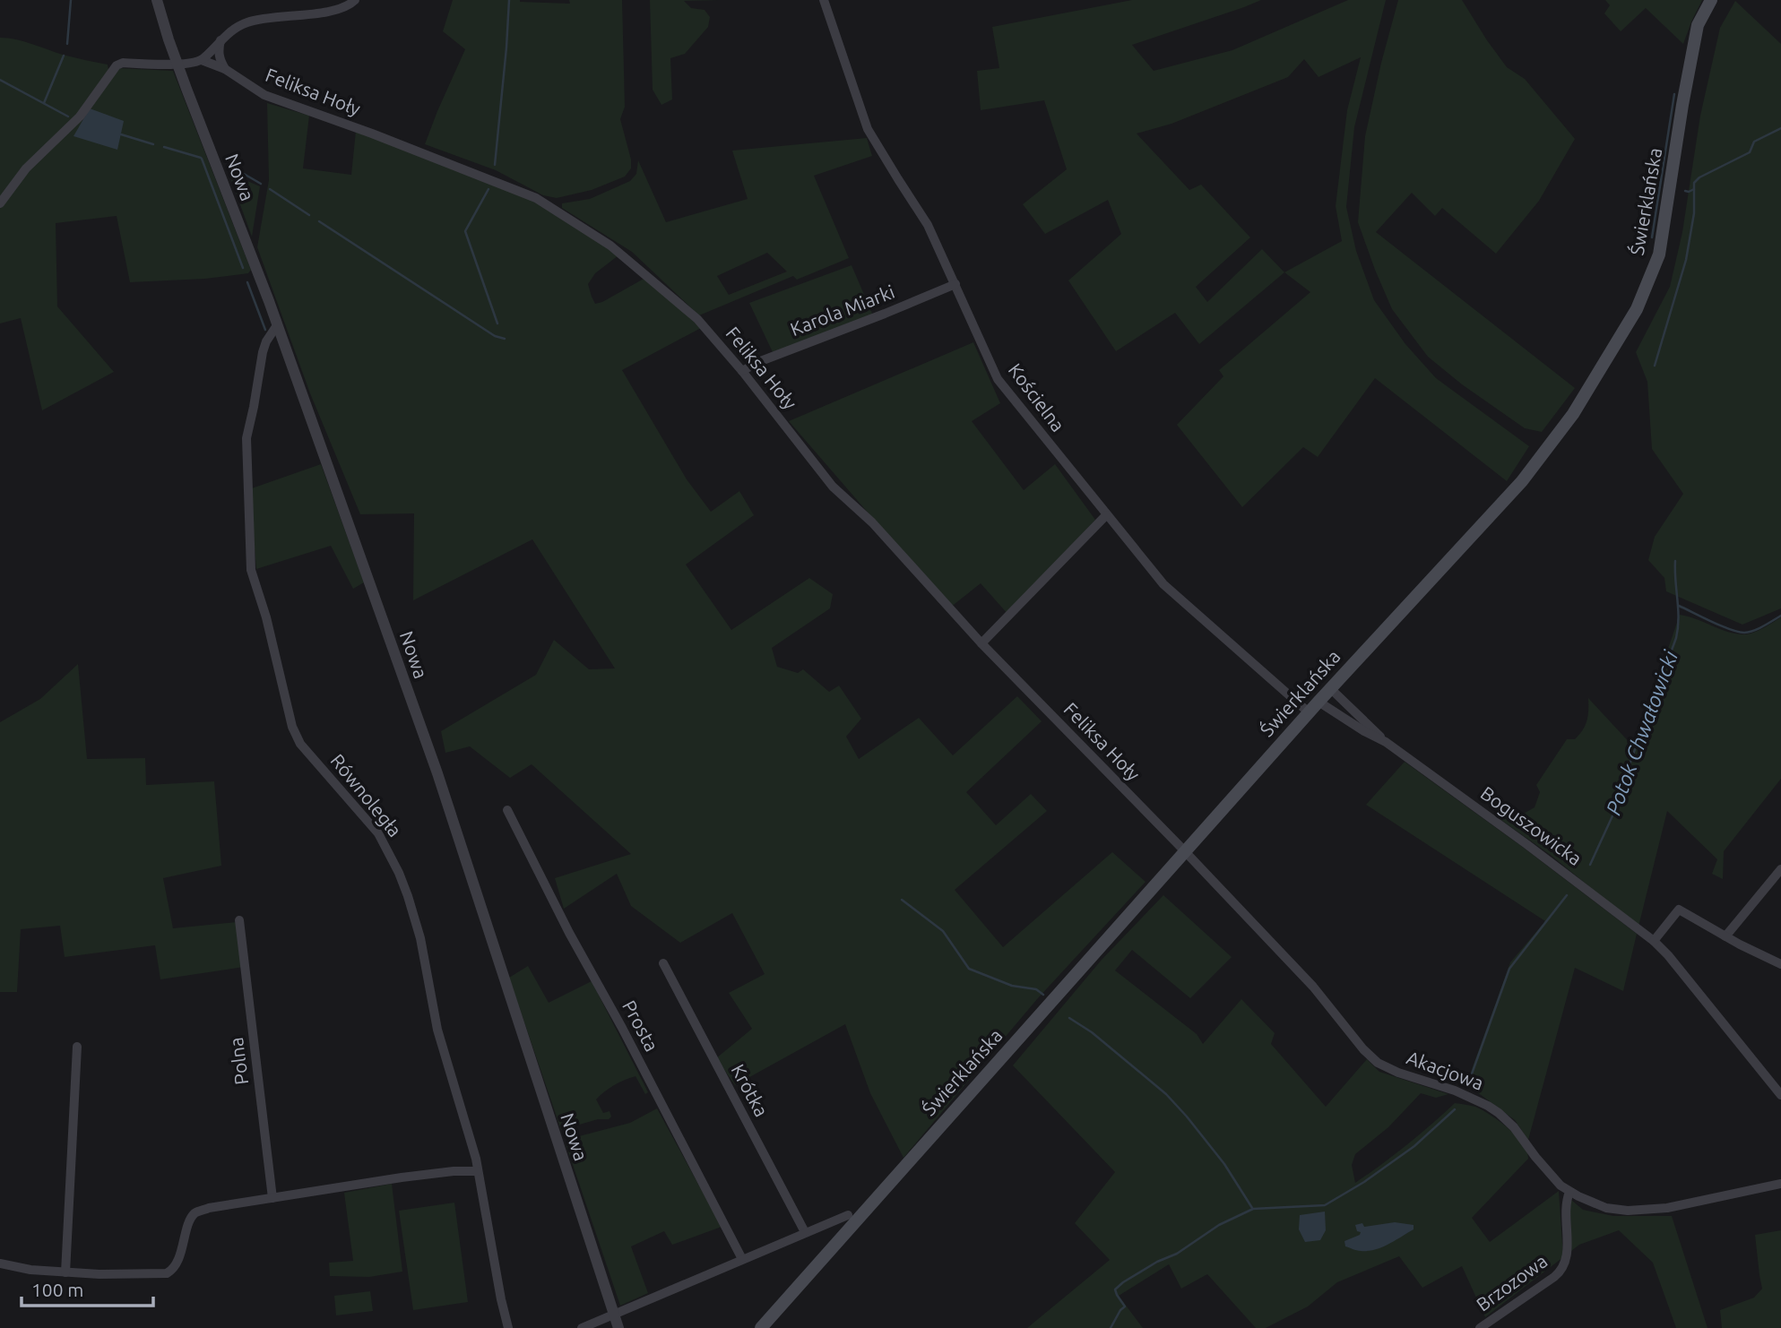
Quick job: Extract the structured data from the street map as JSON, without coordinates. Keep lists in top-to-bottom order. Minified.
{"streets":{"main road":["Świerklańska"],"street":["Feliksa Hoły","Nowa","Karola Miarki","Kościelna","Równoległa","Boguszowicka","Prosta","Polna","Akacjowa","Krótka","Brzozowa"]},"crossings":[["Feliksa Hoły","Świerklańska"],["Feliksa Hoły","Karola Miarki"],["Feliksa Hoły","Akacjowa"],["Nowa","Równoległa"],["Świerklańska","Kościelna"],["Świerklańska","Boguszowicka"],["Świerklańska","Akacjowa"],["Karola Miarki","Kościelna"],["Akacjowa","Brzozowa"]],"water":["Potok Chwałowicki"],"scale_bar":"100 m"}
